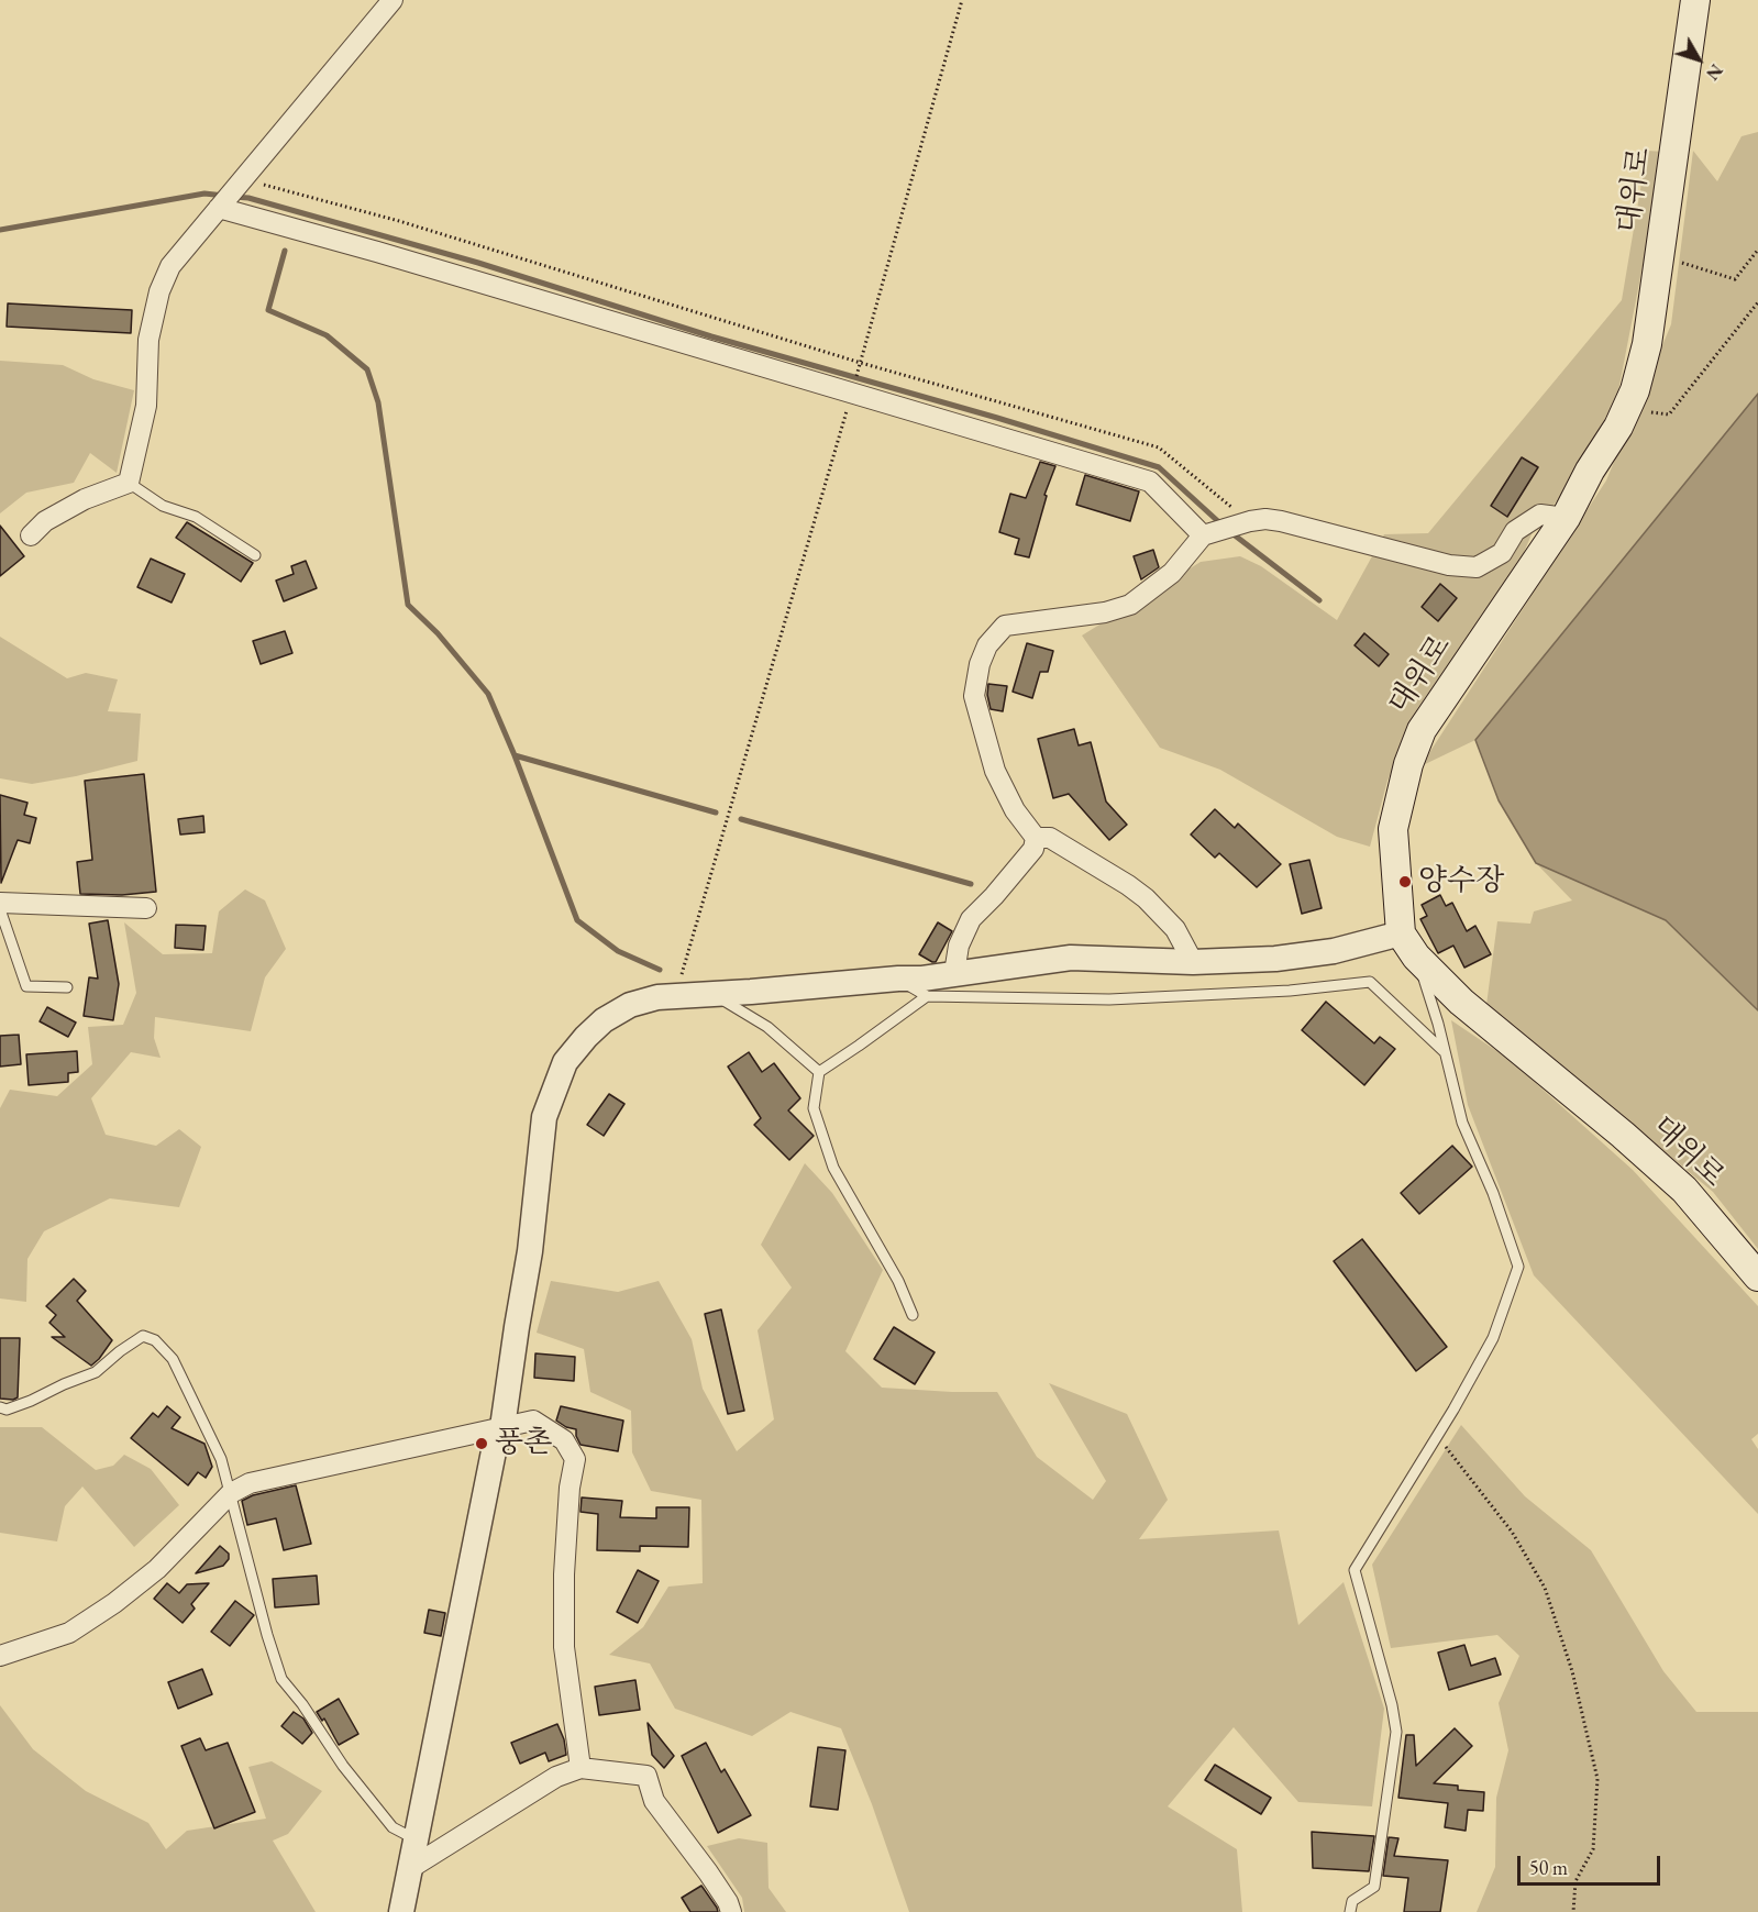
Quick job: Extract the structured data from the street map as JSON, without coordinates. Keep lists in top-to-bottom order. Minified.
{"streets":{"main road":["대위로"]},"places":["양수장","풍촌"],"scale_bar":"50 m","north":"bottom right"}
